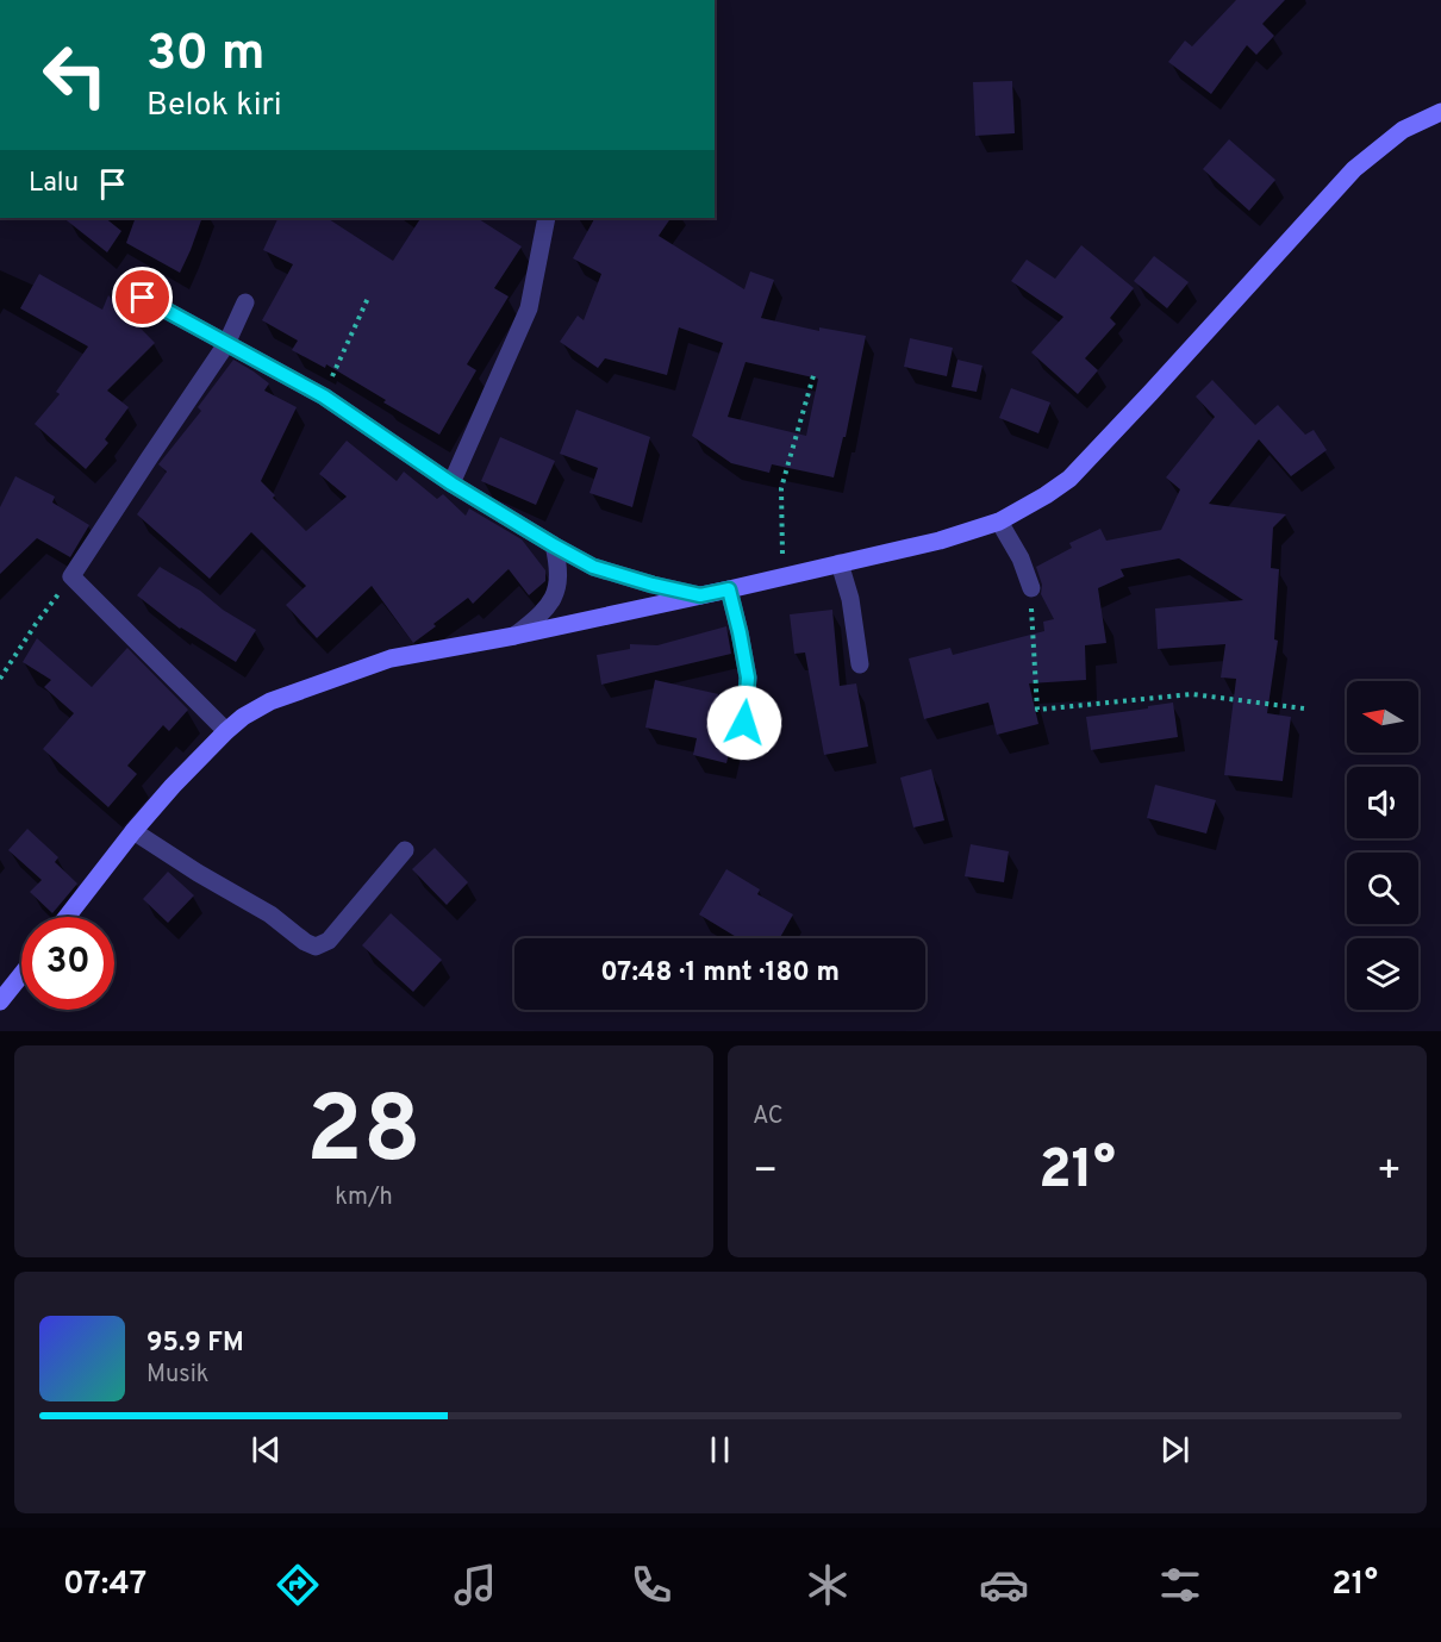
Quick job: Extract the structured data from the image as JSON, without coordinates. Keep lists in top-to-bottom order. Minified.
{"north":"left","page":{"turn":["30 m","Belok kiri"],"then":"Lalu","limit":"30","trip":"07:48 · 1 mnt · 180 m","tile":[["28","km/h"],"AC"],"heat":["−","21°","+"],"song":["95.9 FM","Musik"],"tabs":["07:47","21°"]}}
